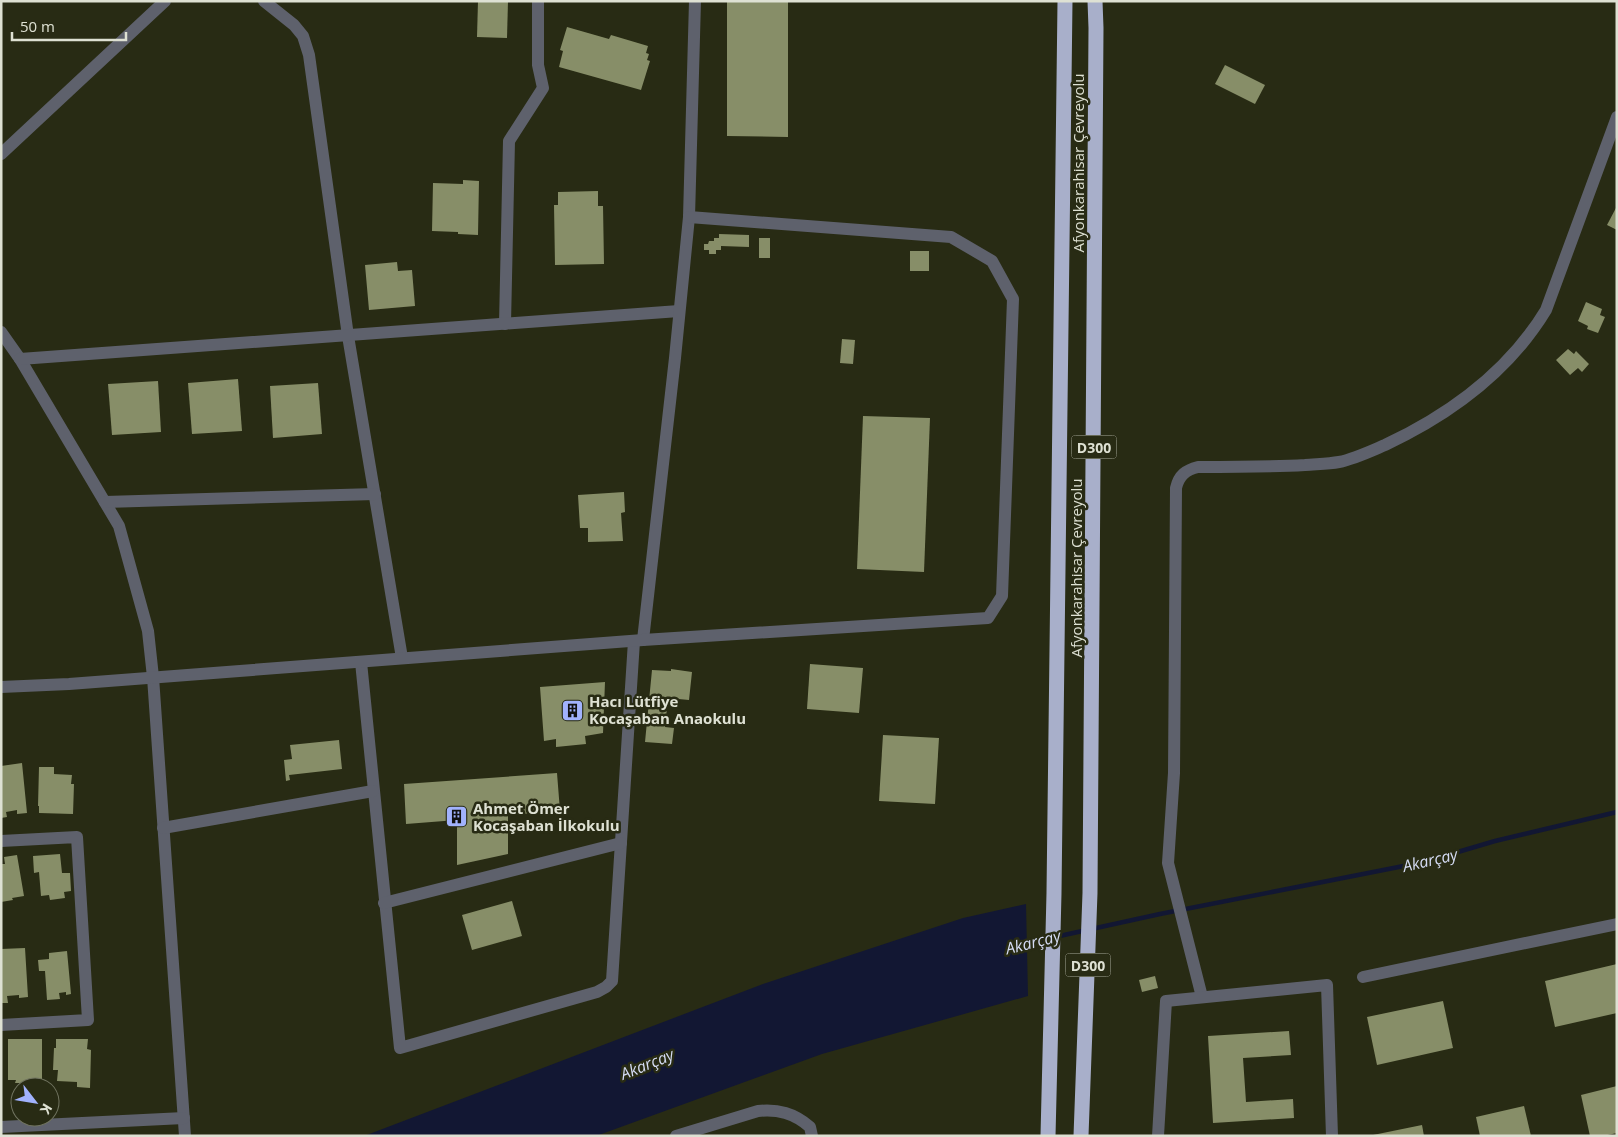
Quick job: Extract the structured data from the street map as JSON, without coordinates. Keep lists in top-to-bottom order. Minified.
{"streets":{"highway":["Afyonkarahisar Çevreyolu","D300"]},"water":["Akarçay"],"places":{"building":["Hacı Lütfiye Kocaşaban Anaokulu","Ahmet Ömer Kocaşaban İlkokulu"]},"scale_bar":"50 m","north":"bottom right"}
